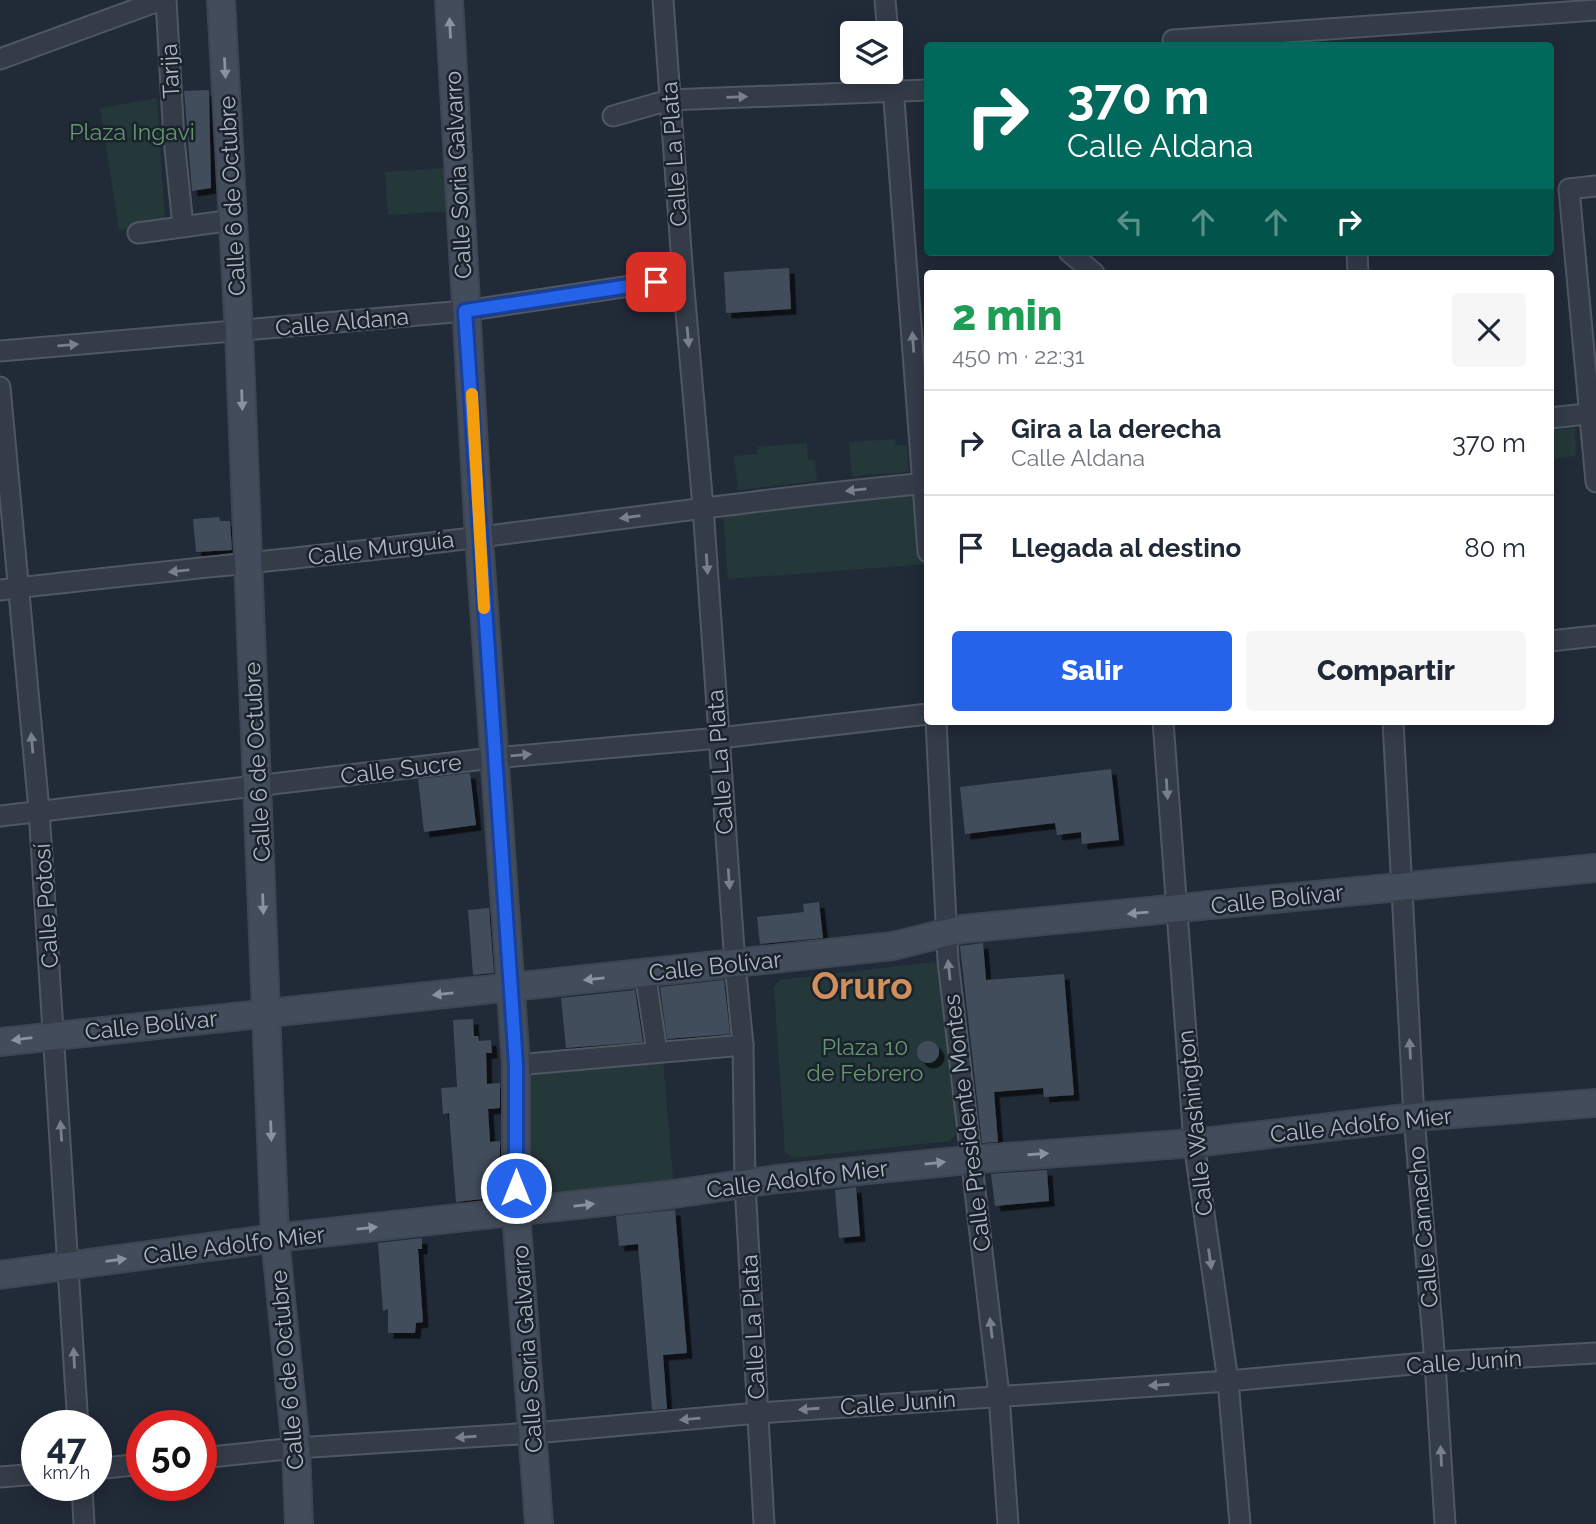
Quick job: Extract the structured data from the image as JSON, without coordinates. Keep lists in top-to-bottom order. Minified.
{"streets":{"main road":["Calle Soria Galvarro","Calle 6 de Octubre","Calle Bolívar","Calle Adolfo Mier"],"street":["Tarija","Calle La Plata","Calle Aldana","Calle Murguía","Calle Sucre","Calle Potosí","Calle Presidente Montes","Calle Washington","Calle Camacho","Calle Junín"]},"crossings":[["Calle La Plata","Calle Aldana"],["Calle La Plata","Calle Murguía"],["Calle La Plata","Calle Sucre"],["Calle La Plata","Calle Bolívar"],["Calle La Plata","Calle Adolfo Mier"],["Calle La Plata","Calle Junín"],["Calle Soria Galvarro","Calle Aldana"],["Calle Soria Galvarro","Calle Murguía"],["Calle Soria Galvarro","Calle Sucre"],["Calle Soria Galvarro","Calle Bolívar"],["Calle Soria Galvarro","Calle Adolfo Mier"],["Calle Soria Galvarro","Calle Junín"],["Calle 6 de Octubre","Calle Aldana"],["Calle 6 de Octubre","Calle Murguía"],["Calle 6 de Octubre","Calle Sucre"],["Calle 6 de Octubre","Calle Bolívar"],["Calle 6 de Octubre","Calle Adolfo Mier"],["Calle 6 de Octubre","Calle Junín"],["Calle Murguía","Calle Potosí"],["Calle Sucre","Calle Potosí"],["Calle Bolívar","Calle Potosí"],["Calle Bolívar","Calle Presidente Montes"],["Calle Bolívar","Calle Washington"],["Calle Bolívar","Calle Camacho"],["Calle Potosí","Calle Adolfo Mier"],["Calle Presidente Montes","Calle Adolfo Mier"],["Calle Presidente Montes","Calle Junín"],["Calle Washington","Calle Adolfo Mier"],["Calle Washington","Calle Junín"],["Calle Adolfo Mier","Calle Camacho"],["Calle Camacho","Calle Junín"]],"one_way":["Calle La Plata","Calle 6 de Octubre","Calle Murguía","Calle Bolívar","Calle Potosí","Calle Presidente Montes","Calle Washington","Calle Adolfo Mier","Calle Camacho","Calle Junín"],"districts":["Oruro"],"parks":["Plaza Ingavi","Plaza 10 de Febrero"],"page":{"turn":["370 m","Calle Aldana"],"heading":["2 min","450 m · 22:31"],"list":[{"name":"Gira a la derecha","note":"Calle Aldana","value":"370 m"},{"name":"Llegada al destino","value":"80 m"}],"buttons":["Salir","Compartir"],"speed":"47 km/h","limit":"50"}}
